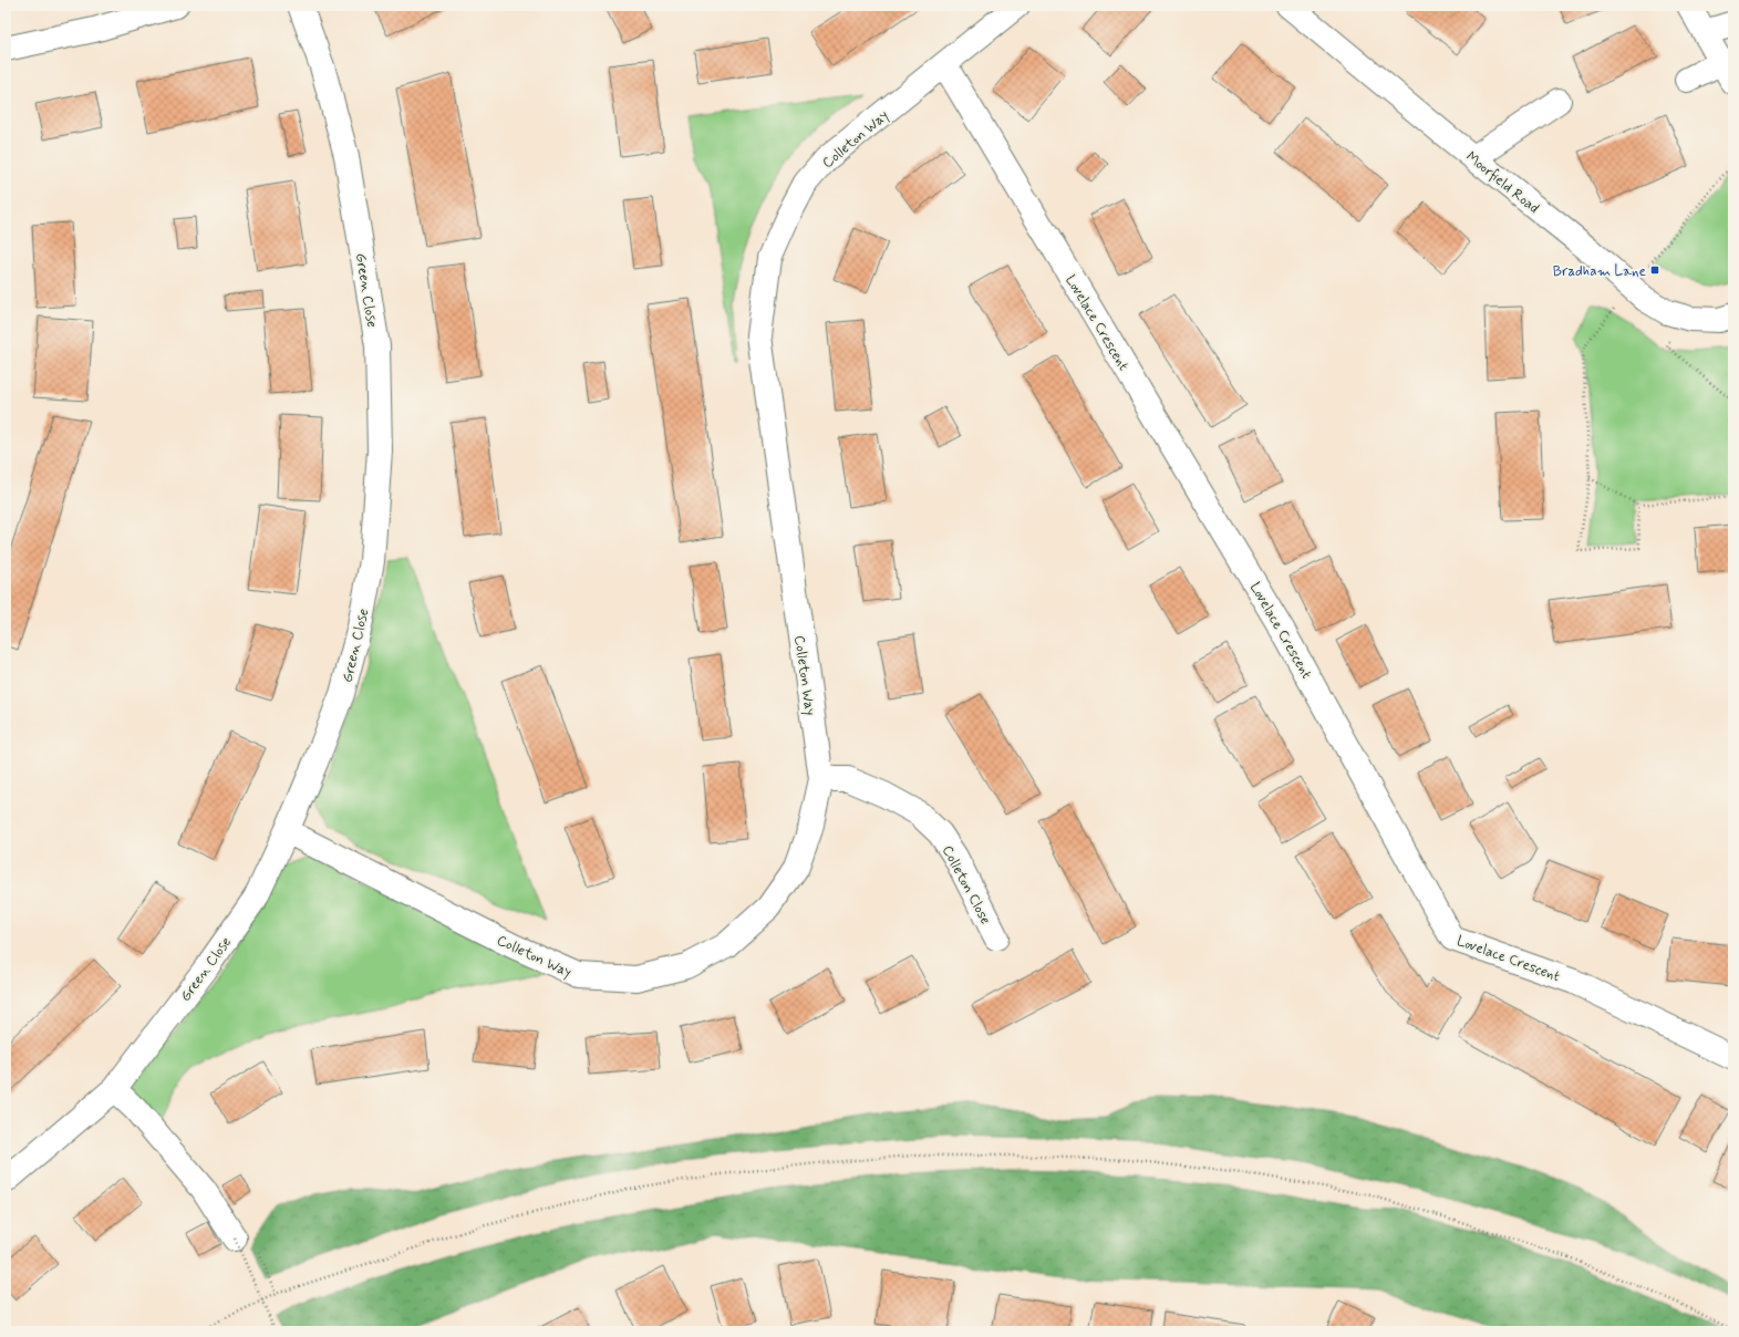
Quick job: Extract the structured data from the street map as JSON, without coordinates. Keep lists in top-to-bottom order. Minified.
{"streets":{"street":["Colleton Way","Moorfield Road","Green Close","Lovelace Crescent","Colleton Close"]},"crossings":[["Colleton Way","Green Close"],["Colleton Way","Lovelace Crescent"],["Colleton Way","Colleton Close"]],"places":{"transit":["Bradham Lane"]}}
